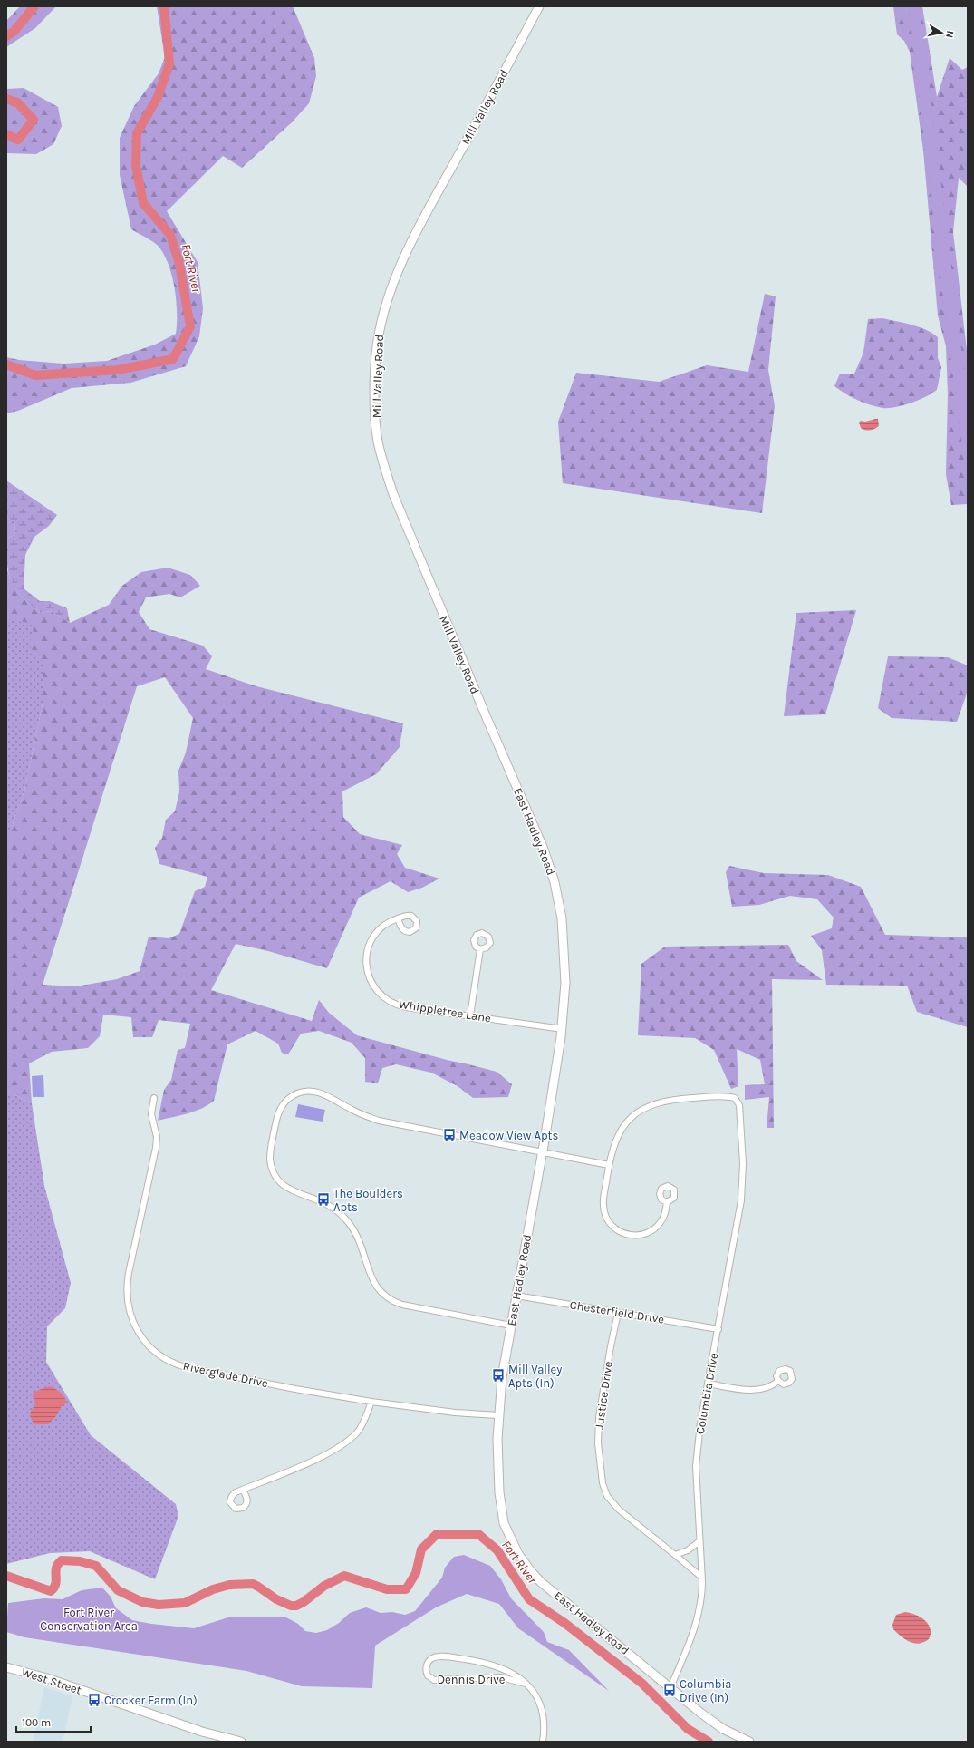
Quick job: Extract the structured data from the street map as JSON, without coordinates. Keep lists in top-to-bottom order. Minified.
{"streets":{"street":["Mill Valley Road","East Hadley Road","Whippletree Lane","Chesterfield Drive","Riverglade Drive","Columbia Drive","Justice Drive","Dennis Drive","West Street"]},"crossings":[["Mill Valley Road","East Hadley Road"],["East Hadley Road","Whippletree Lane"],["East Hadley Road","Chesterfield Drive"],["East Hadley Road","Riverglade Drive"],["East Hadley Road","Columbia Drive"],["Chesterfield Drive","Columbia Drive"],["Chesterfield Drive","Justice Drive"],["Columbia Drive","Justice Drive"]],"water":["Fort River"],"parks":["Fort River Conservation Area"],"places":{"bus stop":["Meadow View Apts","The Boulders Apts","Mill Valley Apts (In)","Columbia Drive (In)","Crocker Farm (In)"]},"scale_bar":"100 m","north":"right"}
